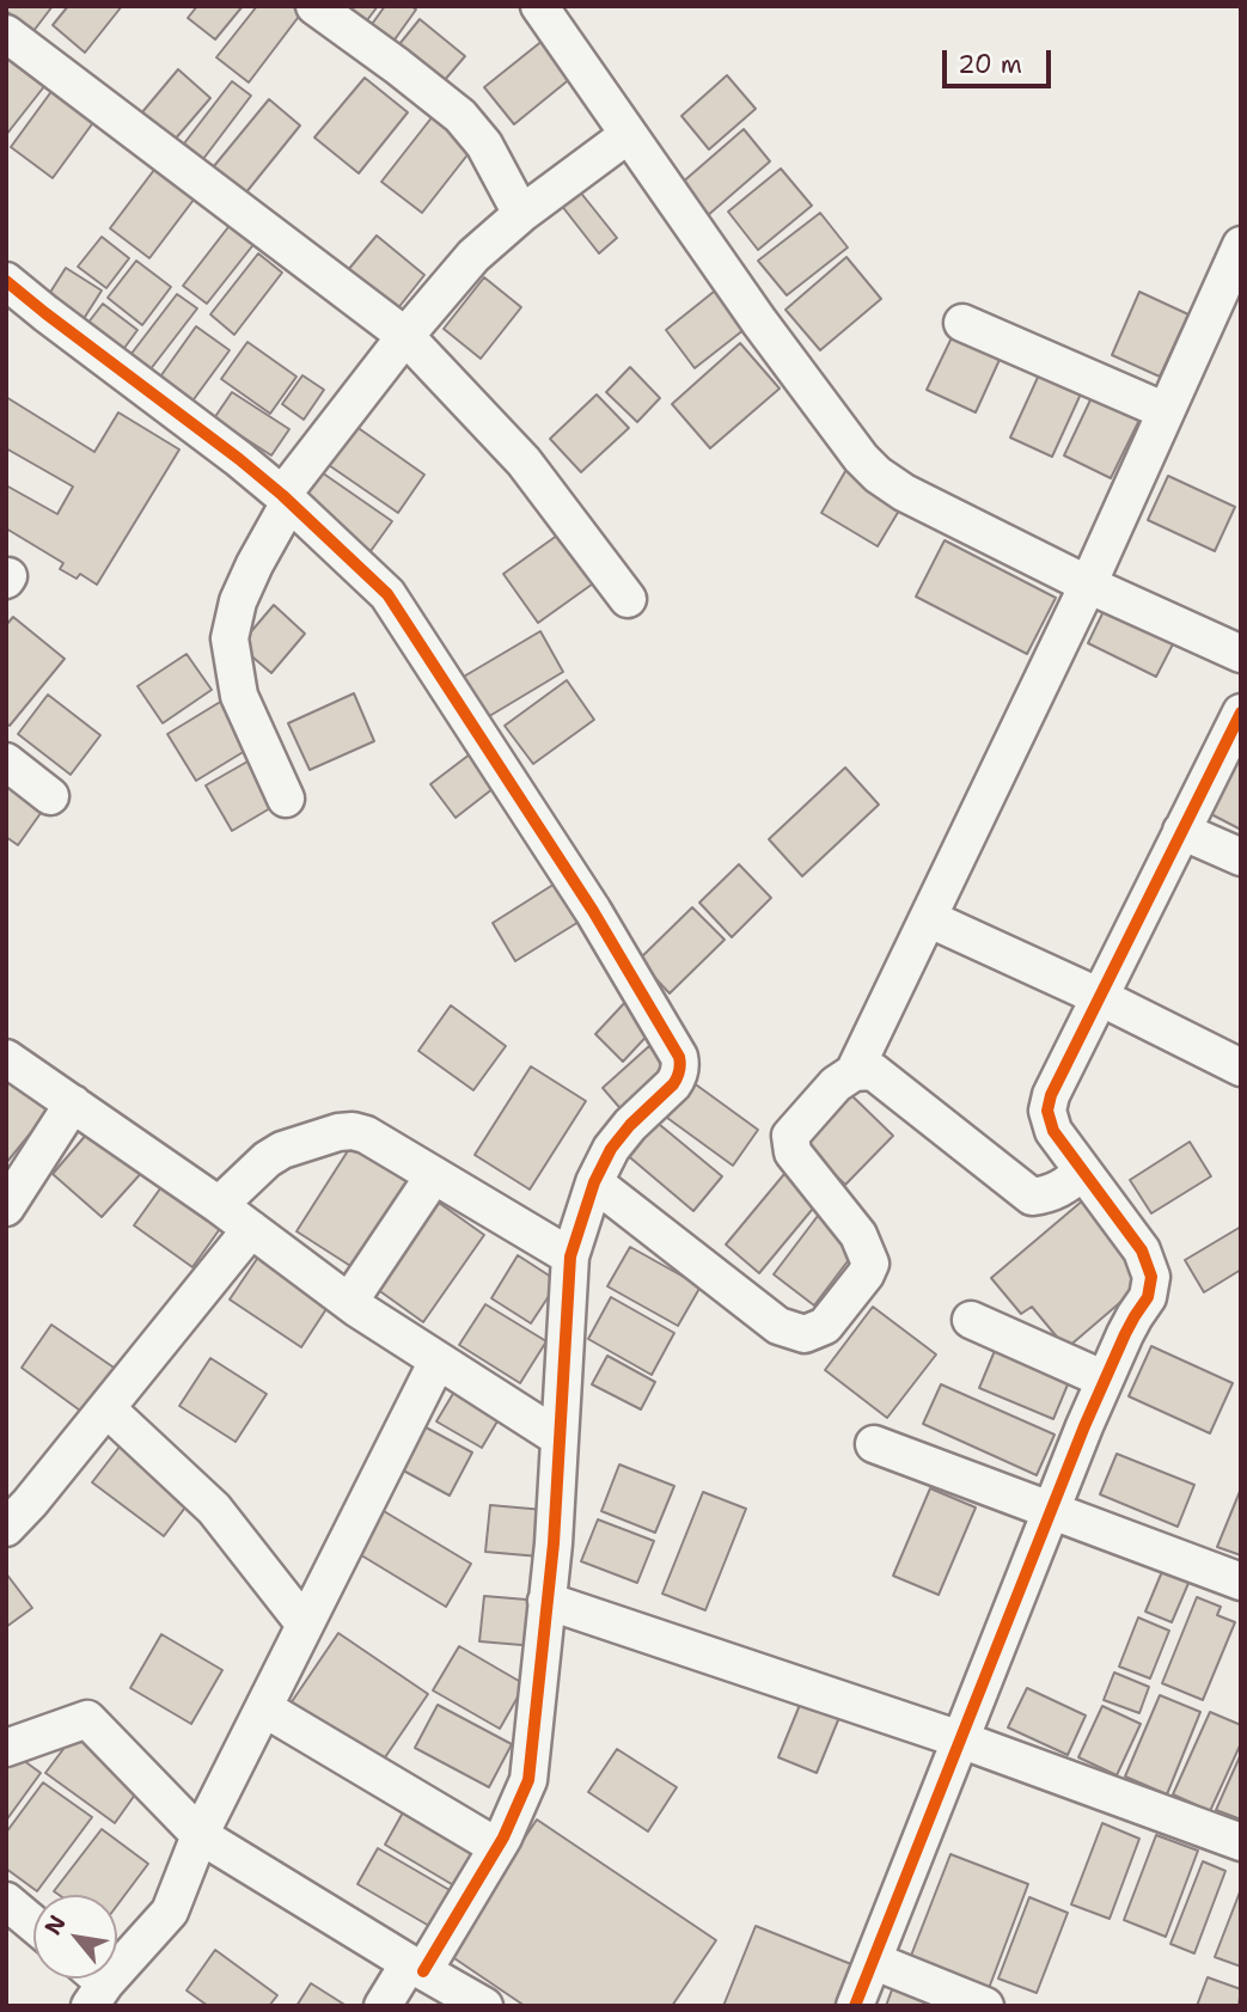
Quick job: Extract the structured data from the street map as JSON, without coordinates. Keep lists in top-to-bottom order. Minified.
{"scale_bar":"20 m","north":"top left"}
